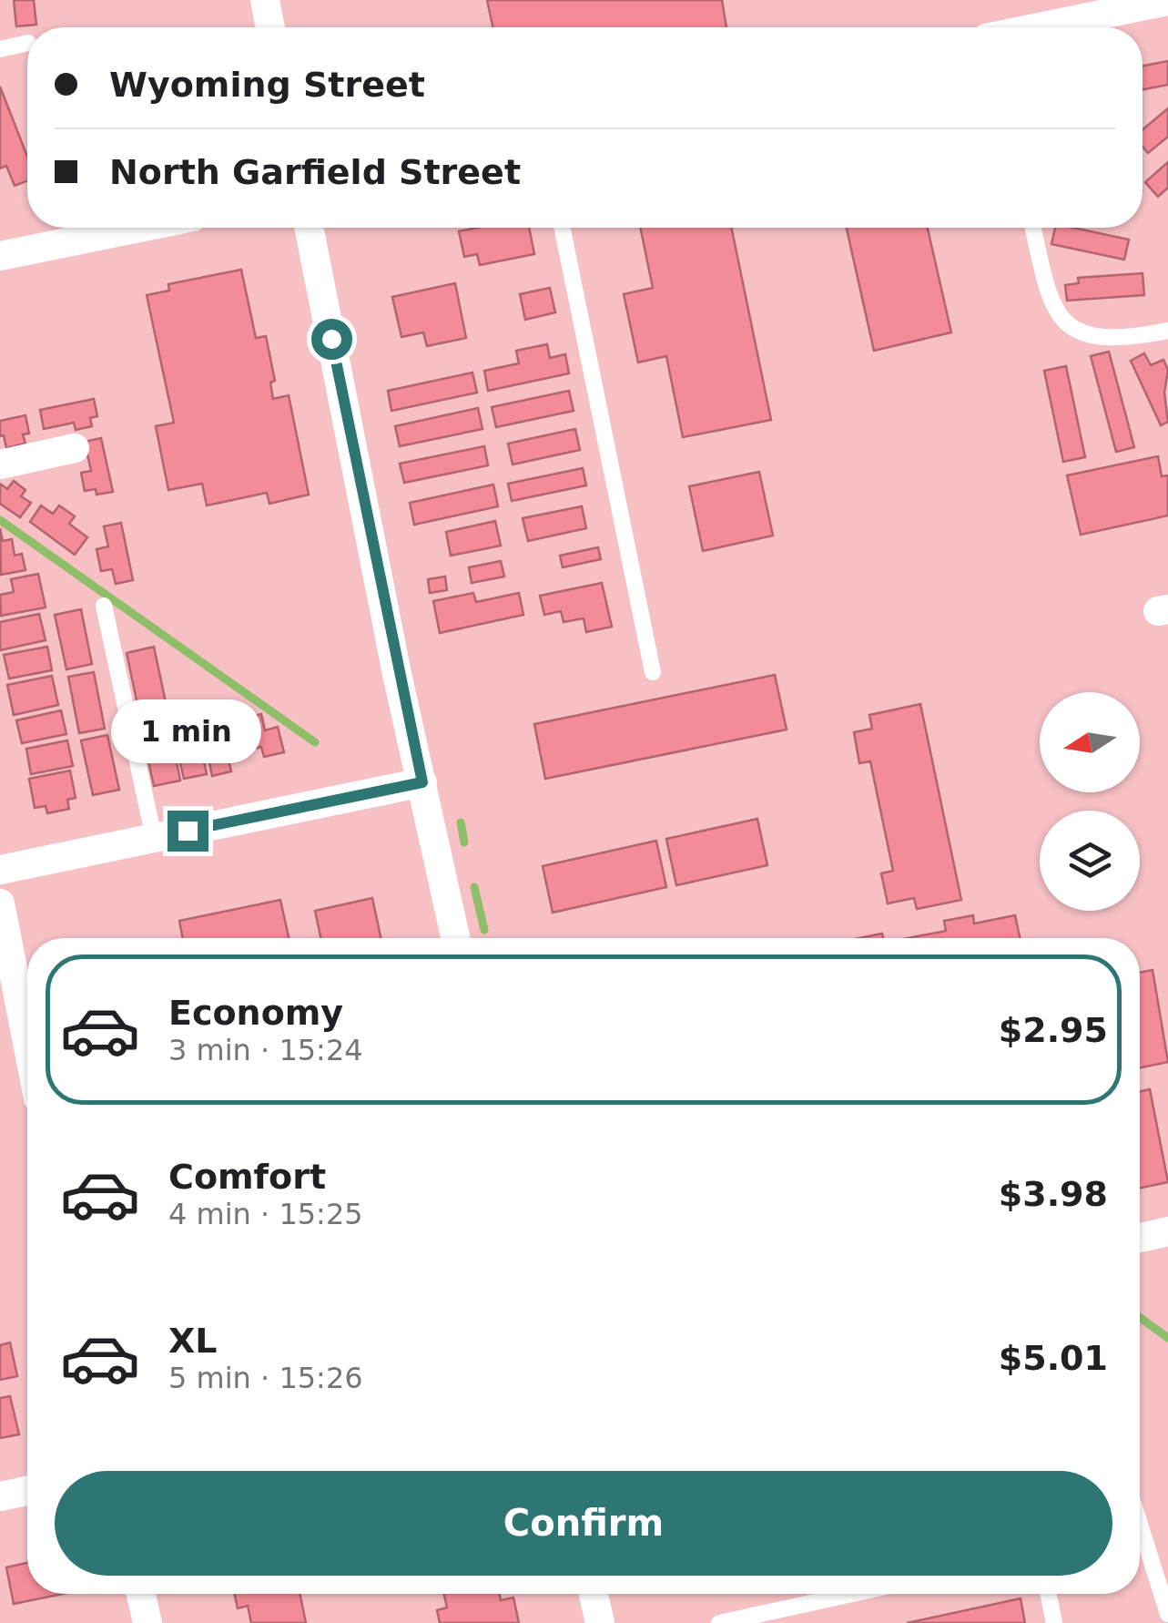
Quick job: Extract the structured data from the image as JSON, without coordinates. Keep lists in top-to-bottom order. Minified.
{"north":"left","page":{"banner":["Wyoming Street","North Garfield Street"],"bubble":"1 min","list":[{"name":"Economy","note":"3 min · 15:24","value":"$2.95"},{"name":"Comfort","note":"4 min · 15:25","value":"$3.98"},{"name":"XL","note":"5 min · 15:26","value":"$5.01"}],"buttons":"Confirm"}}
